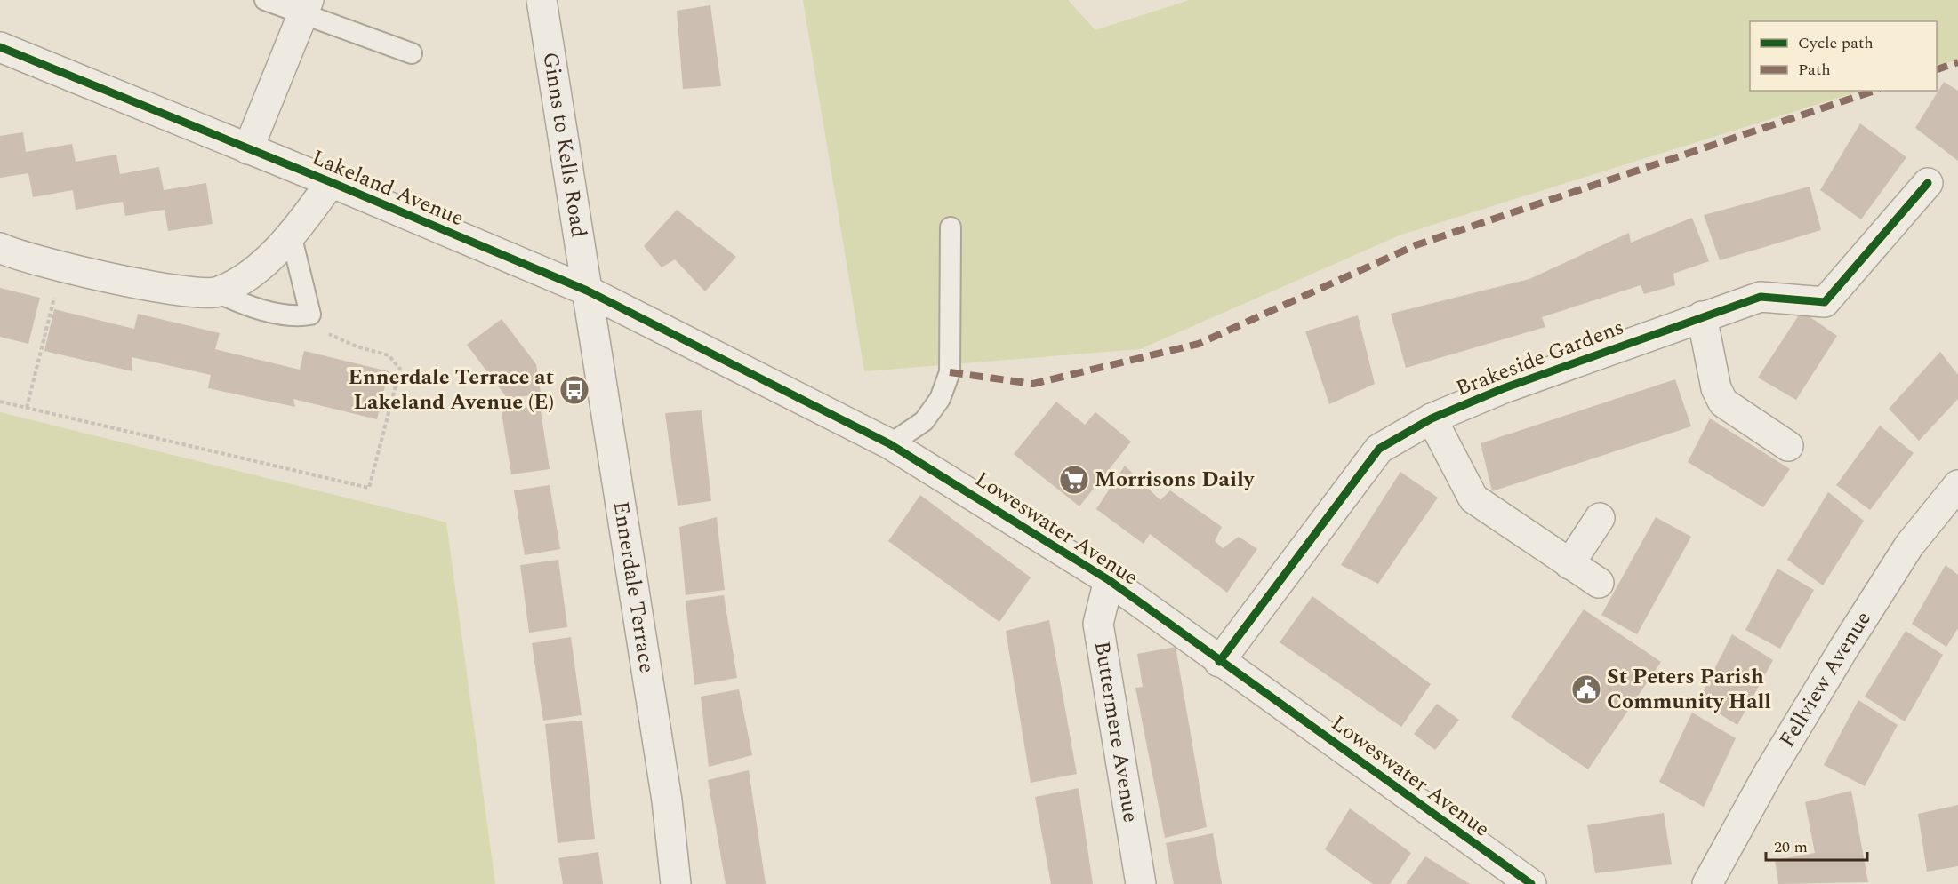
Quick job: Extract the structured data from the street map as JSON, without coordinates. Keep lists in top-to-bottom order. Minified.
{"streets":{"street":["Ginns to Kells Road","Lakeland Avenue","Brakeside Gardens","Loweswater Avenue","Ennerdale Terrace","Fellview Avenue","Buttermere Avenue"]},"crossings":[["Ginns to Kells Road","Lakeland Avenue"],["Ginns to Kells Road","Ennerdale Terrace"],["Lakeland Avenue","Loweswater Avenue"],["Lakeland Avenue","Ennerdale Terrace"],["Brakeside Gardens","Loweswater Avenue"],["Loweswater Avenue","Buttermere Avenue"]],"places":{"bus stop":["Ennerdale Terrace at Lakeland Avenue (E)"],"supermarket":["Morrisons Daily"],"public building":["St Peters Parish Community Hall"]},"legend":["Cycle path","Path"],"scale_bar":"20 m"}
